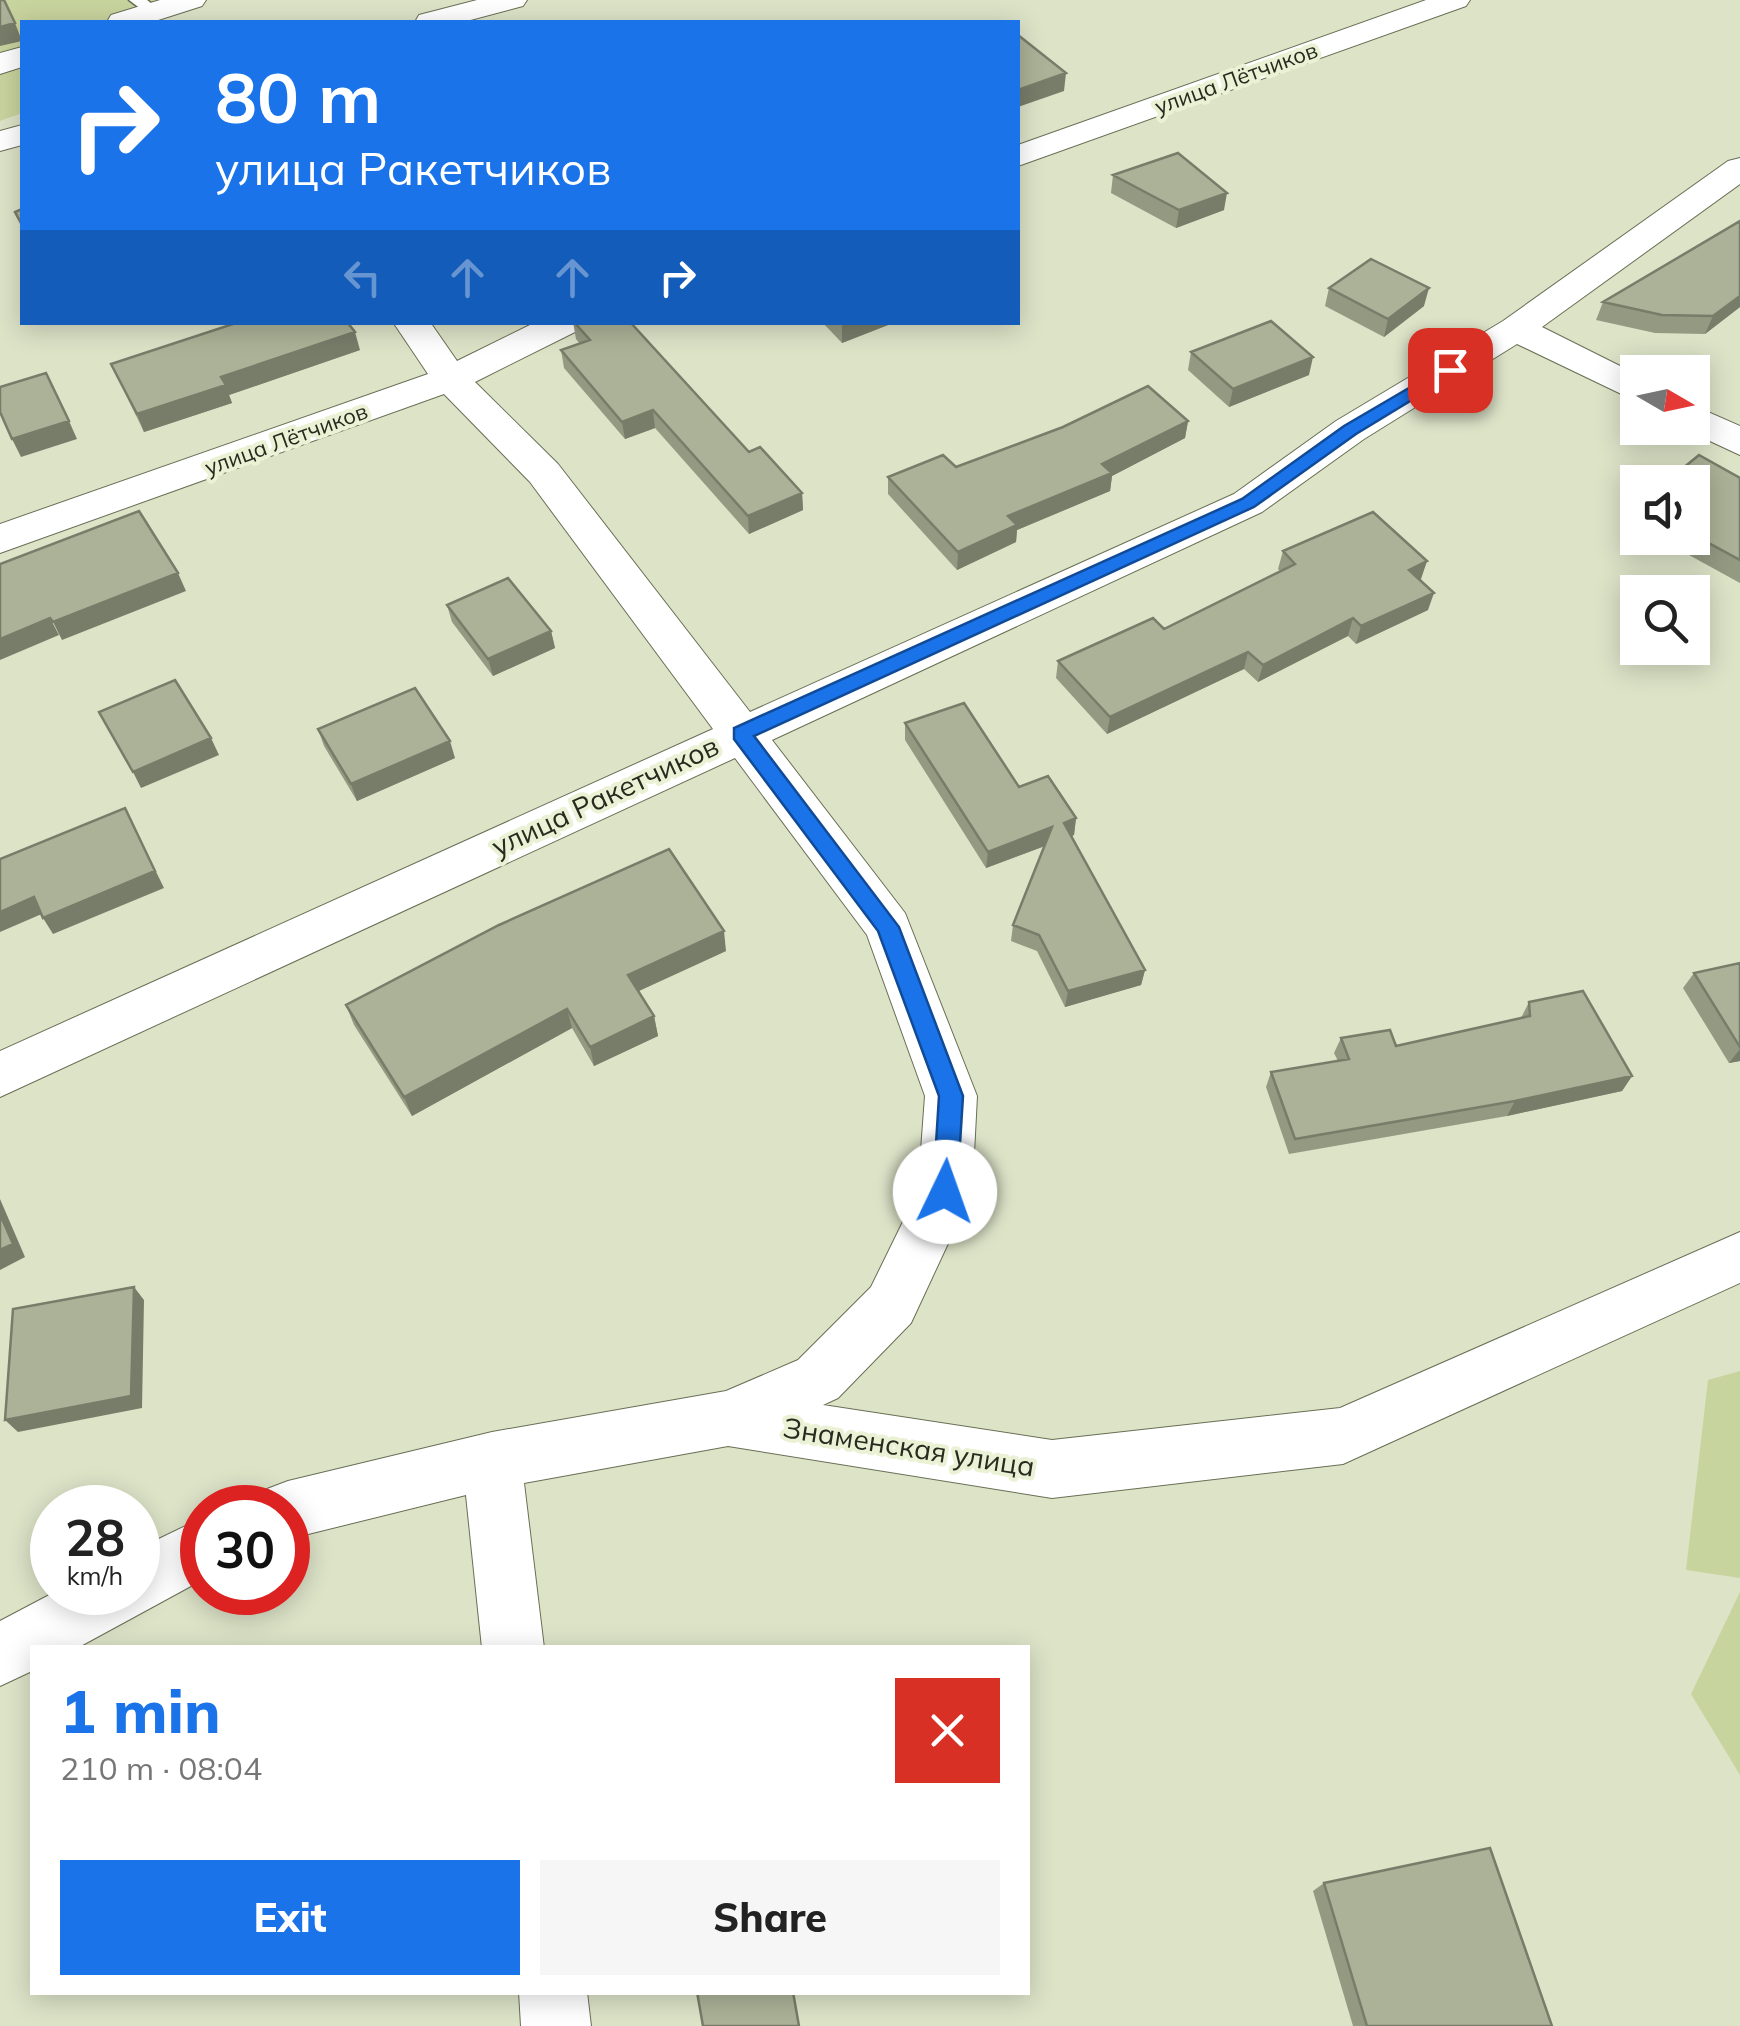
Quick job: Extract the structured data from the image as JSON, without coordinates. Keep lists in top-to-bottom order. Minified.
{"streets":{"street":["улица Лётчиков","улица Ракетчиков","Знаменская улица"]},"north":"right","page":{"turn":["80 m","улица Ракетчиков"],"speed":"28 km/h","limit":"30","heading":["1 min","210 m · 08:04"],"buttons":["Exit","Share"]}}
